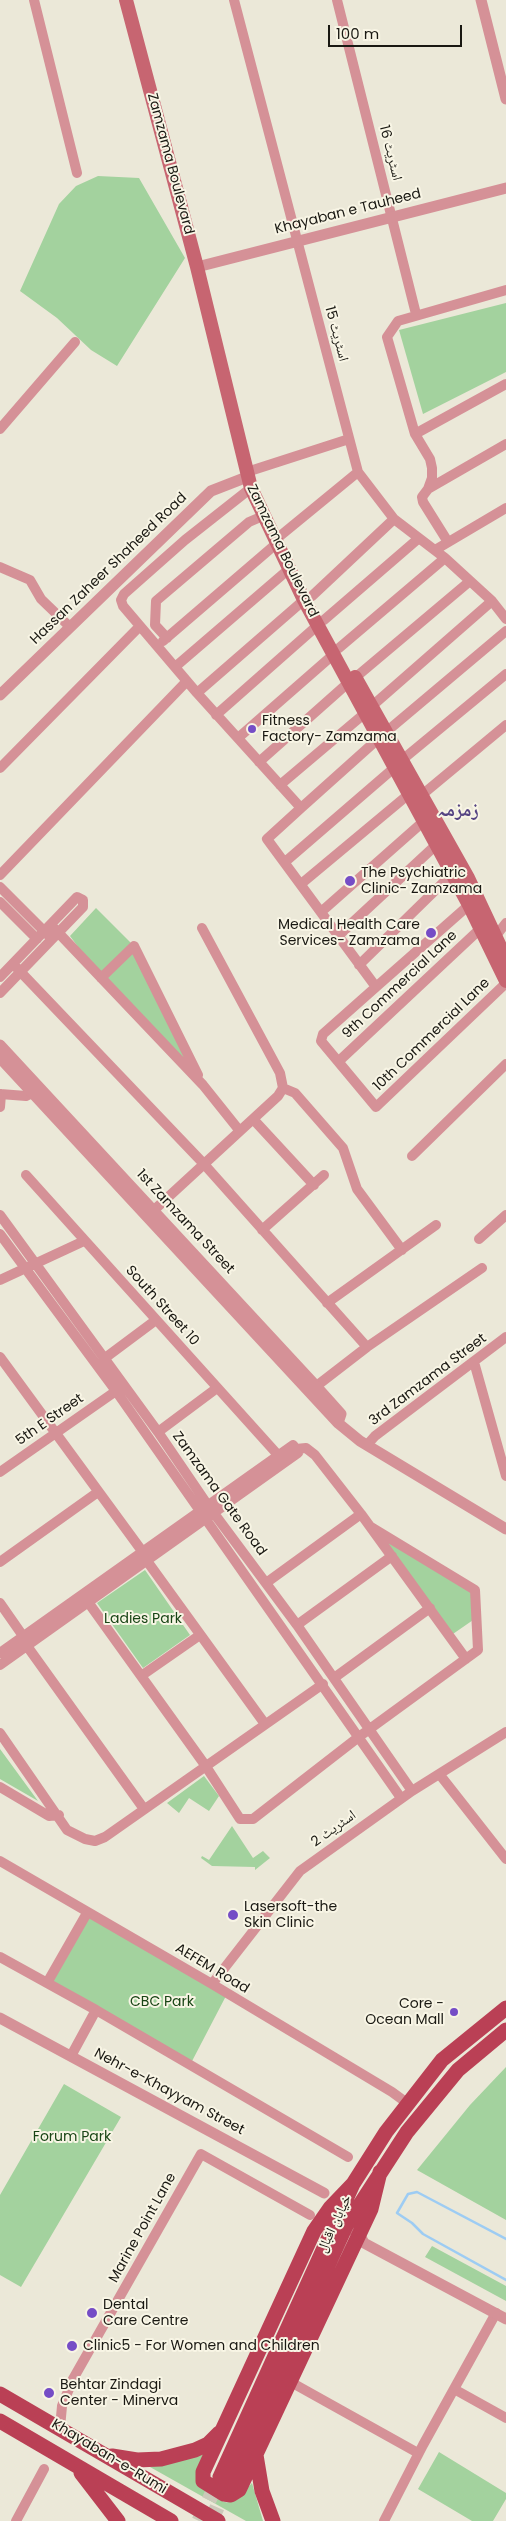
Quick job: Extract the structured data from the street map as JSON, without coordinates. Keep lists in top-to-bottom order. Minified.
{"streets":{"main road":["Zamzama Boulevard","خیابان اقبال","Khayaban-e-Rumi"],"street":["اسٹریٹ 16","Khayaban e Tauheed","اسٹریٹ 15","Hassan Zaheer Shaheed Road","9th Commercial Lane","10th Commercial Lane","1st Zamzama Street","South Street 10","3rd Zamzama Street","5th E Street","Zamzama Gate Road","اسٹریٹ 2","AEFEM Road","Nehr-e-Khayyam Street","Marine Point Lane"]},"crossings":[["اسٹریٹ 16","Khayaban e Tauheed"],["Zamzama Boulevard","Khayaban e Tauheed"],["Zamzama Boulevard","Hassan Zaheer Shaheed Road"],["Zamzama Boulevard","9th Commercial Lane"],["Zamzama Boulevard","10th Commercial Lane"],["Khayaban e Tauheed","اسٹریٹ 15"],["9th Commercial Lane","10th Commercial Lane"],["1st Zamzama Street","3rd Zamzama Street"],["5th E Street","Zamzama Gate Road"],["Zamzama Gate Road","اسٹریٹ 2"],["اسٹریٹ 2","AEFEM Road"],["AEFEM Road","خیابان اقبال"],["Marine Point Lane","Khayaban-e-Rumi"]],"districts":["زمزمہ"],"parks":["Ladies Park","CBC Park","Forum Park"],"places":["Fitness Factory- Zamzama","The Psychiatric Clinic- Zamzama","Medical Health Care Services- Zamzama","Lasersoft-the Skin Clinic","Core - Ocean Mall","Dental Care Centre","Clinic5 - For Women and Children","Behtar Zindagi Center - Minerva"],"scale_bar":"100 m"}
